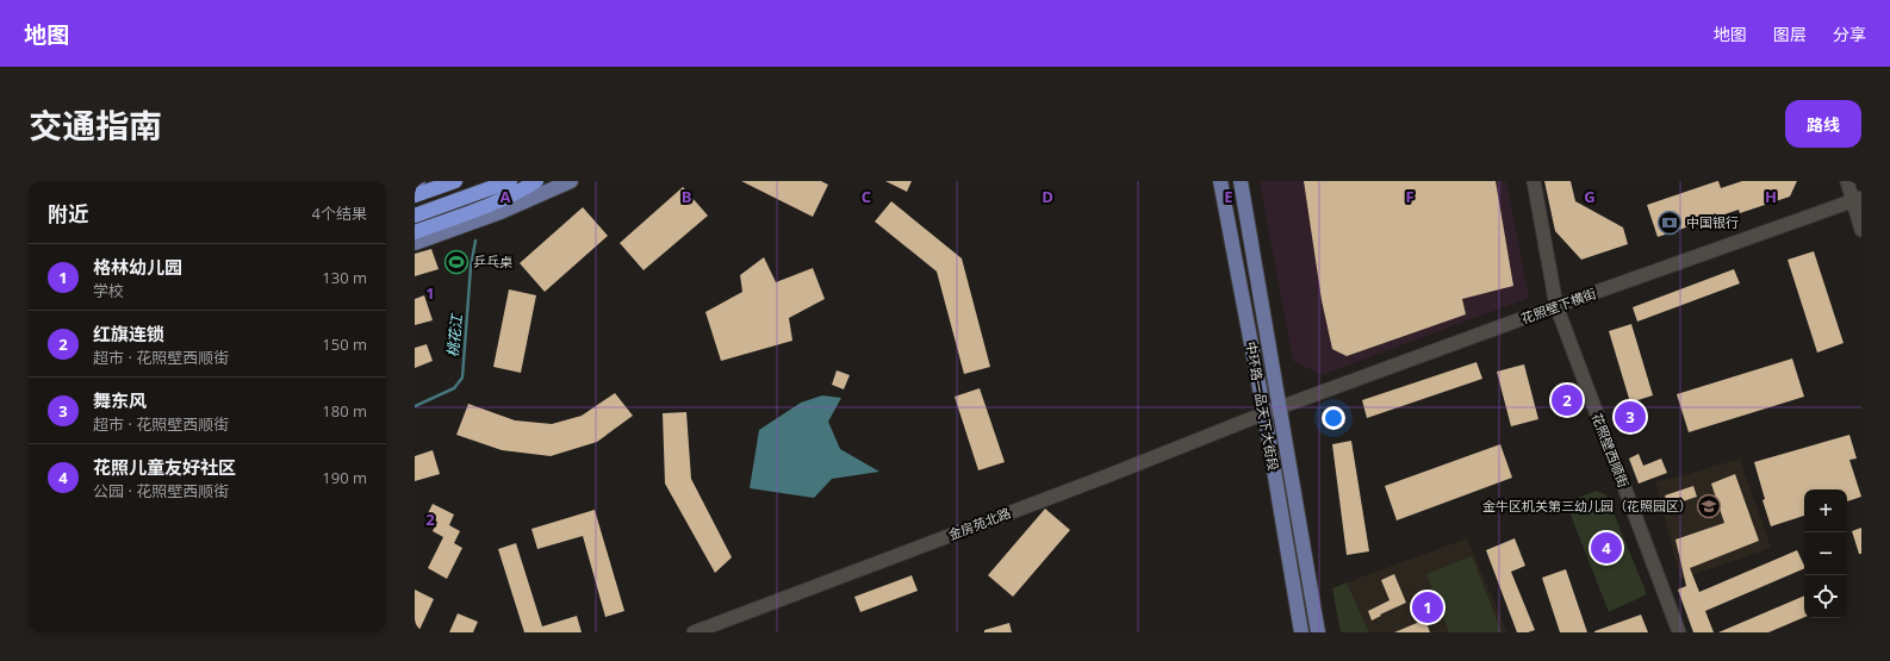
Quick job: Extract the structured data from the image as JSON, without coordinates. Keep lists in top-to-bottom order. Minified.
{"streets":{"main road":["中环路一品天下大街段"],"street":["花照壁下横街","花照壁西顺街","金房苑北路"]},"crossings":[["花照壁下横街","中环路一品天下大街段"],["花照壁下横街","花照壁西顺街"],["花照壁下横街","金房苑北路"],["中环路一品天下大街段","金房苑北路"]],"water":["桃花江"],"places":{"bank":["中国银行"],"sports":["乒乓桌"],"school or university":["金牛区机关第三幼儿园（花照园区）"]},"page":{"header":"地图","nav":["地图","图层","分享"],"title":"交通指南","buttons":"路线","heading":["附近","4个结果"],"list":[{"mark":"1","name":"格林幼儿园","note":"学校","value":"130 m"},{"mark":"2","name":"红旗连锁","note":"超市 · 花照壁西顺街","value":"150 m"},{"mark":"3","name":"舞东风","note":"超市 · 花照壁西顺街","value":"180 m"},{"mark":"4","name":"花照儿童友好社区","note":"公园 · 花照壁西顺街","value":"190 m"}],"pins":["2","3","4","1"],"map_buttons":["+","−"]},"grid":{"columns":["A","B","C","D","E","F","G","H"],"rows":["1","2"]}}
